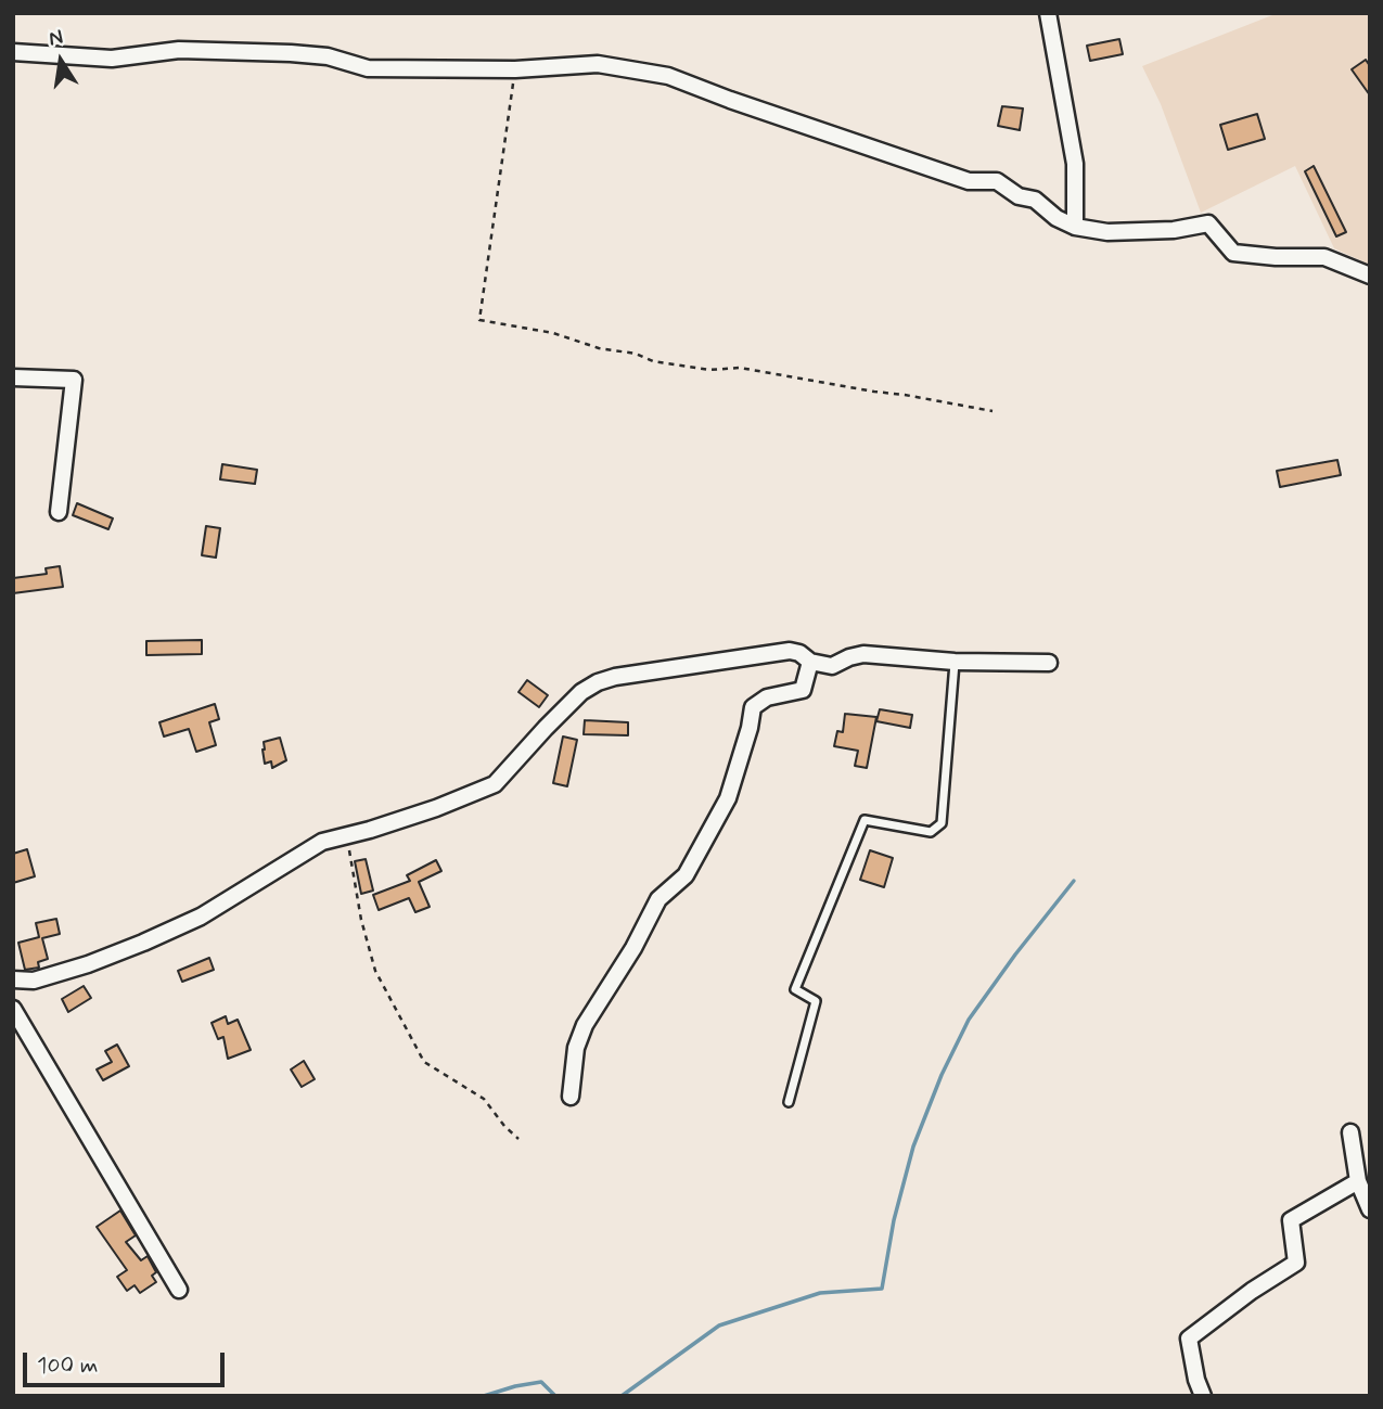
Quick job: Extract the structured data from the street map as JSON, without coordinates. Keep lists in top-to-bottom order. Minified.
{"scale_bar":"100 m","north":"top"}
